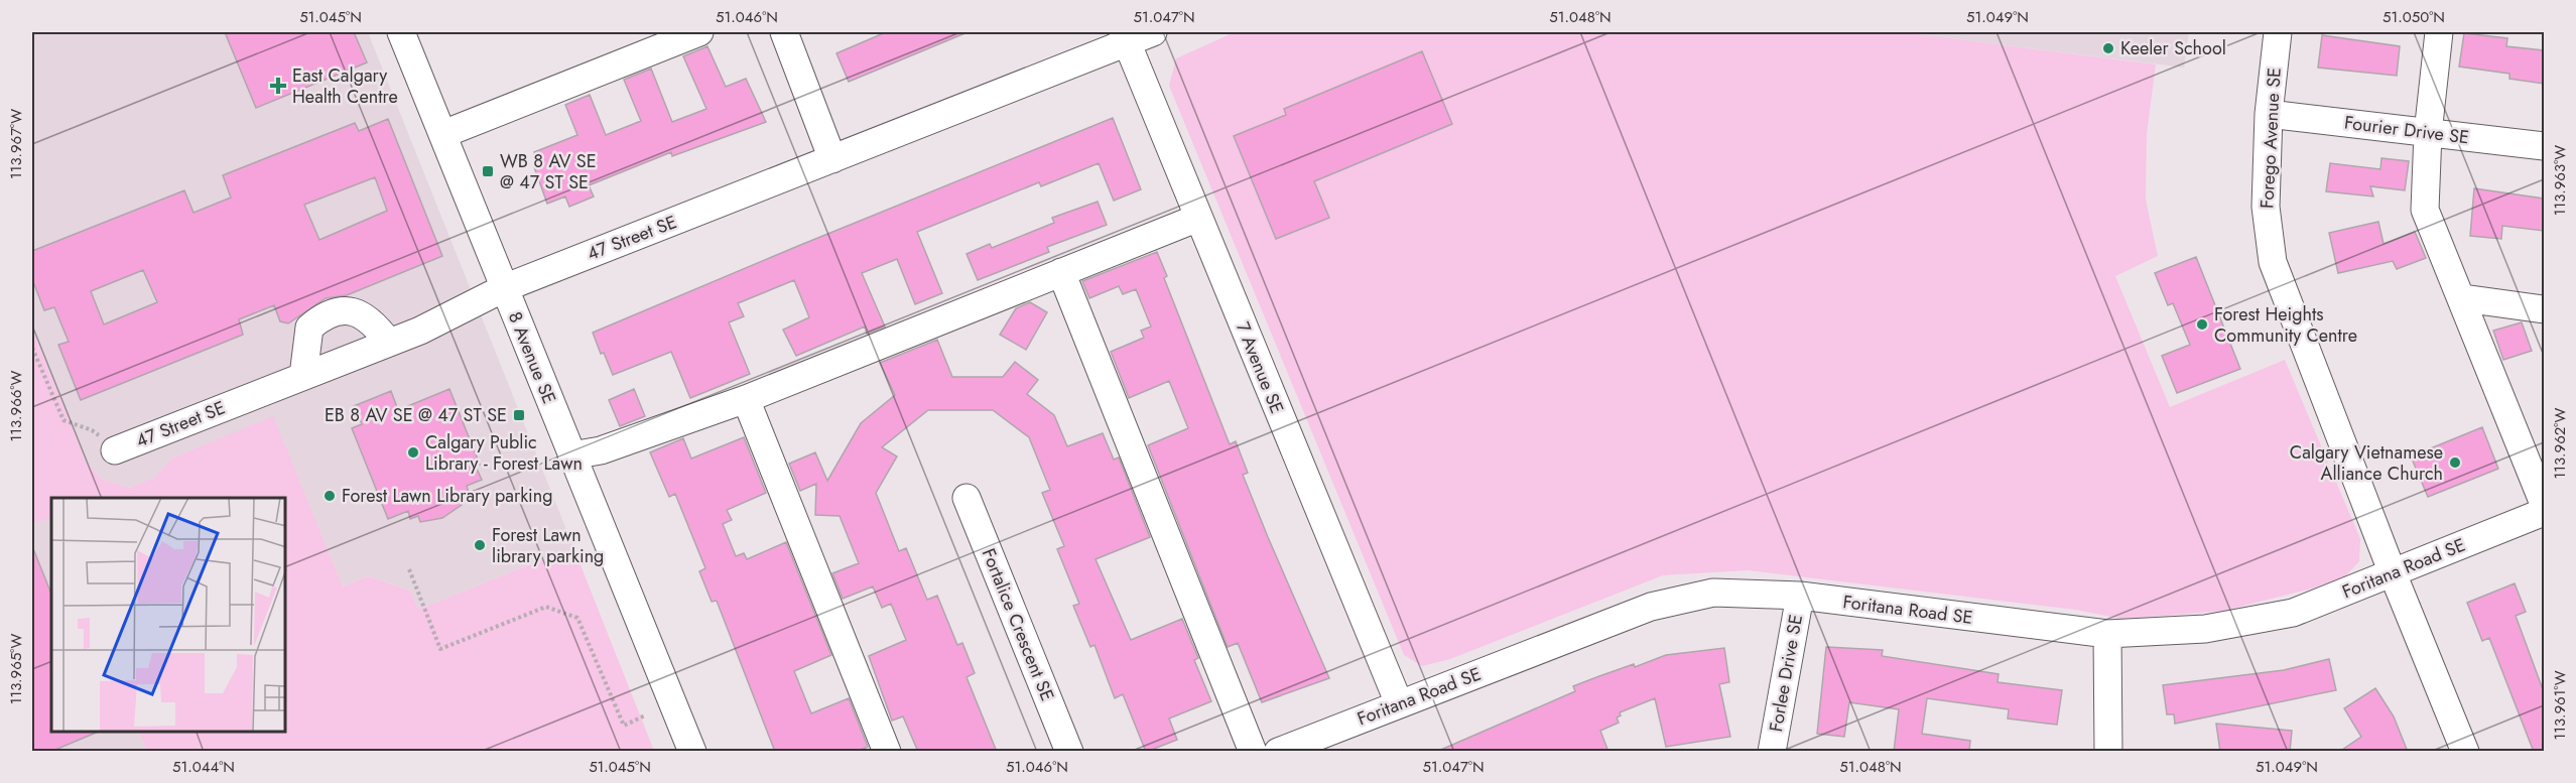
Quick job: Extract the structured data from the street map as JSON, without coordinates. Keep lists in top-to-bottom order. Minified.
{"streets":{"street":["Fourier Drive SE","Forego Avenue SE","47 Street SE","8 Avenue SE","7 Avenue SE","Foritana Road SE","Fortalice Crescent SE","Forlee Drive SE"]},"crossings":[["Fourier Drive SE","Forego Avenue SE"],["Forego Avenue SE","Foritana Road SE"],["47 Street SE","8 Avenue SE"],["47 Street SE","7 Avenue SE"],["7 Avenue SE","Foritana Road SE"],["Foritana Road SE","Forlee Drive SE"]],"places":{"other":["Keeler School","Forest Heights Community Centre","Calgary Public Library - Forest Lawn","Calgary Vietnamese Alliance Church","Forest Lawn Library parking","Forest Lawn library parking"],"health":["East Calgary Health Centre"],"transit":["WB 8 AV SE @ 47 ST SE","EB 8 AV SE @ 47 ST SE"]},"coordinates":["51.045°N","51.046°N","51.047°N","51.048°N","51.049°N","51.050°N","113.967°W","113.963°W","113.966°W","113.962°W","113.965°W","113.961°W","51.044°N"]}
